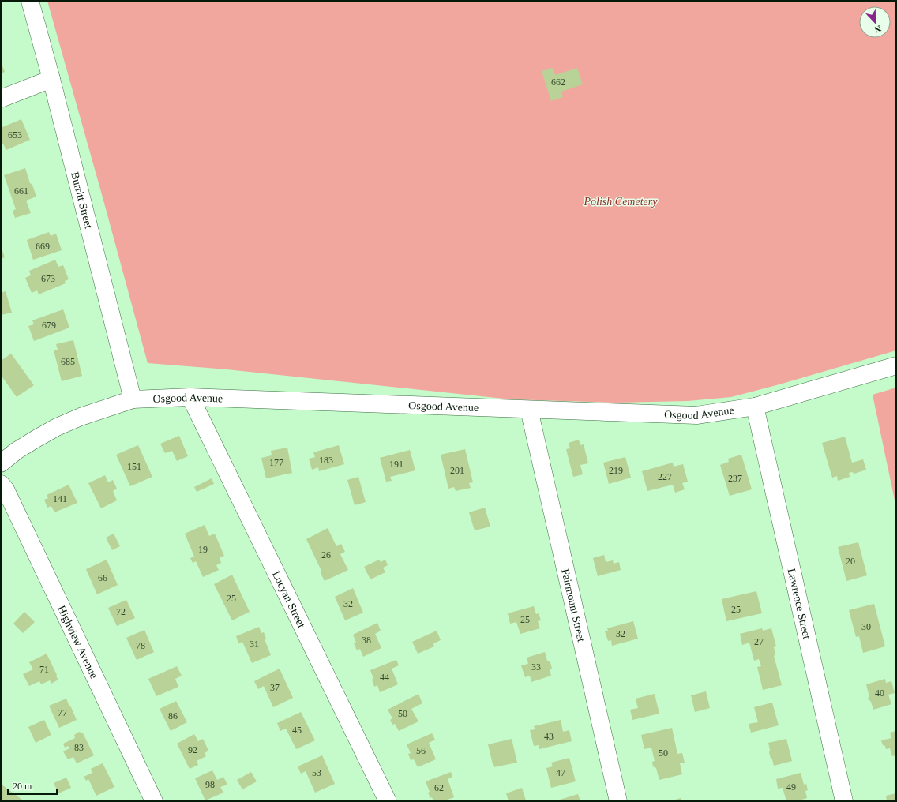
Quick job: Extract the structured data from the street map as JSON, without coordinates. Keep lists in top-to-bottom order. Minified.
{"streets":{"street":["Burritt Street","Osgood Avenue","Lucyan Street","Lawrence Street","Fairmount Street","Highview Avenue"]},"crossings":[["Burritt Street","Osgood Avenue"],["Osgood Avenue","Lucyan Street"],["Osgood Avenue","Lawrence Street"],["Osgood Avenue","Fairmount Street"]],"parks":["Polish Cemetery"],"house_numbers":["662","653","661","669","673","679","685","183","177","191","151","201","219","227","237","141","19","26","20","66","25","32","25","72","25","30","32","38","27","31","78","33","71","44","37","40","77","50","86","45","43","83","92","56","50","53","47","98","49","62"],"scale_bar":"20 m","north":"bottom"}
